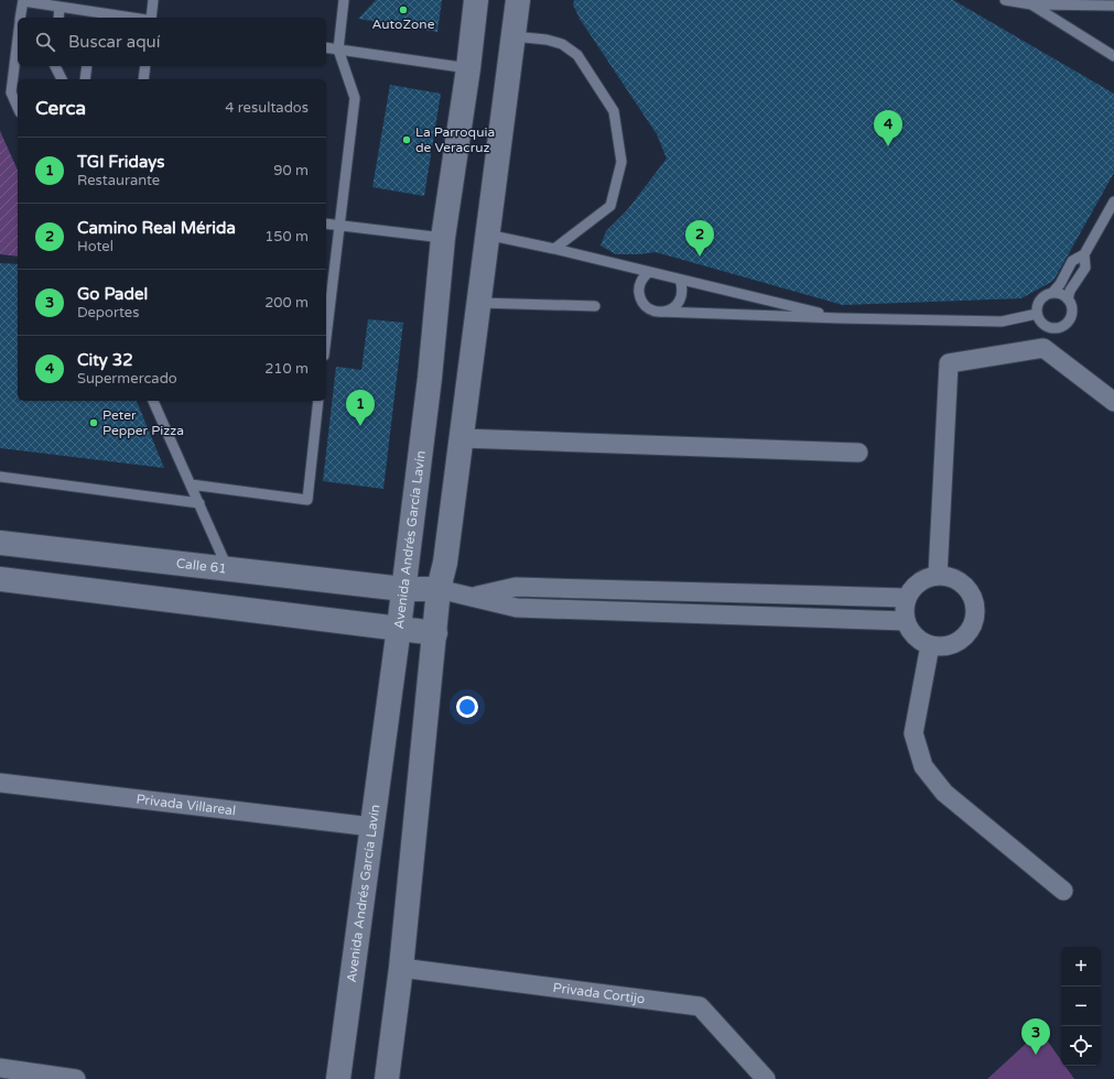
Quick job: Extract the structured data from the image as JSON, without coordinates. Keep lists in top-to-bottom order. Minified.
{"streets":{"main road":["Avenida Andrés García Lavín","Calle 61"],"street":["Privada Villareal","Privada Cortijo"]},"crossings":[["Avenida Andrés García Lavín","Calle 61"],["Avenida Andrés García Lavín","Privada Villareal"]],"places":["AutoZone","La Parroquia de Veracruz","Peter Pepper Pizza"],"page":{"search":"Buscar aquí","heading":["Cerca","4 resultados"],"pins":["4","2","1","3"],"list":[{"mark":"1","name":"TGI Fridays","note":"Restaurante","value":"90 m"},{"mark":"2","name":"Camino Real Mérida","note":"Hotel","value":"150 m"},{"mark":"3","name":"Go Padel","note":"Deportes","value":"200 m"},{"mark":"4","name":"City 32","note":"Supermercado","value":"210 m"}],"map_buttons":["+","−"]}}
